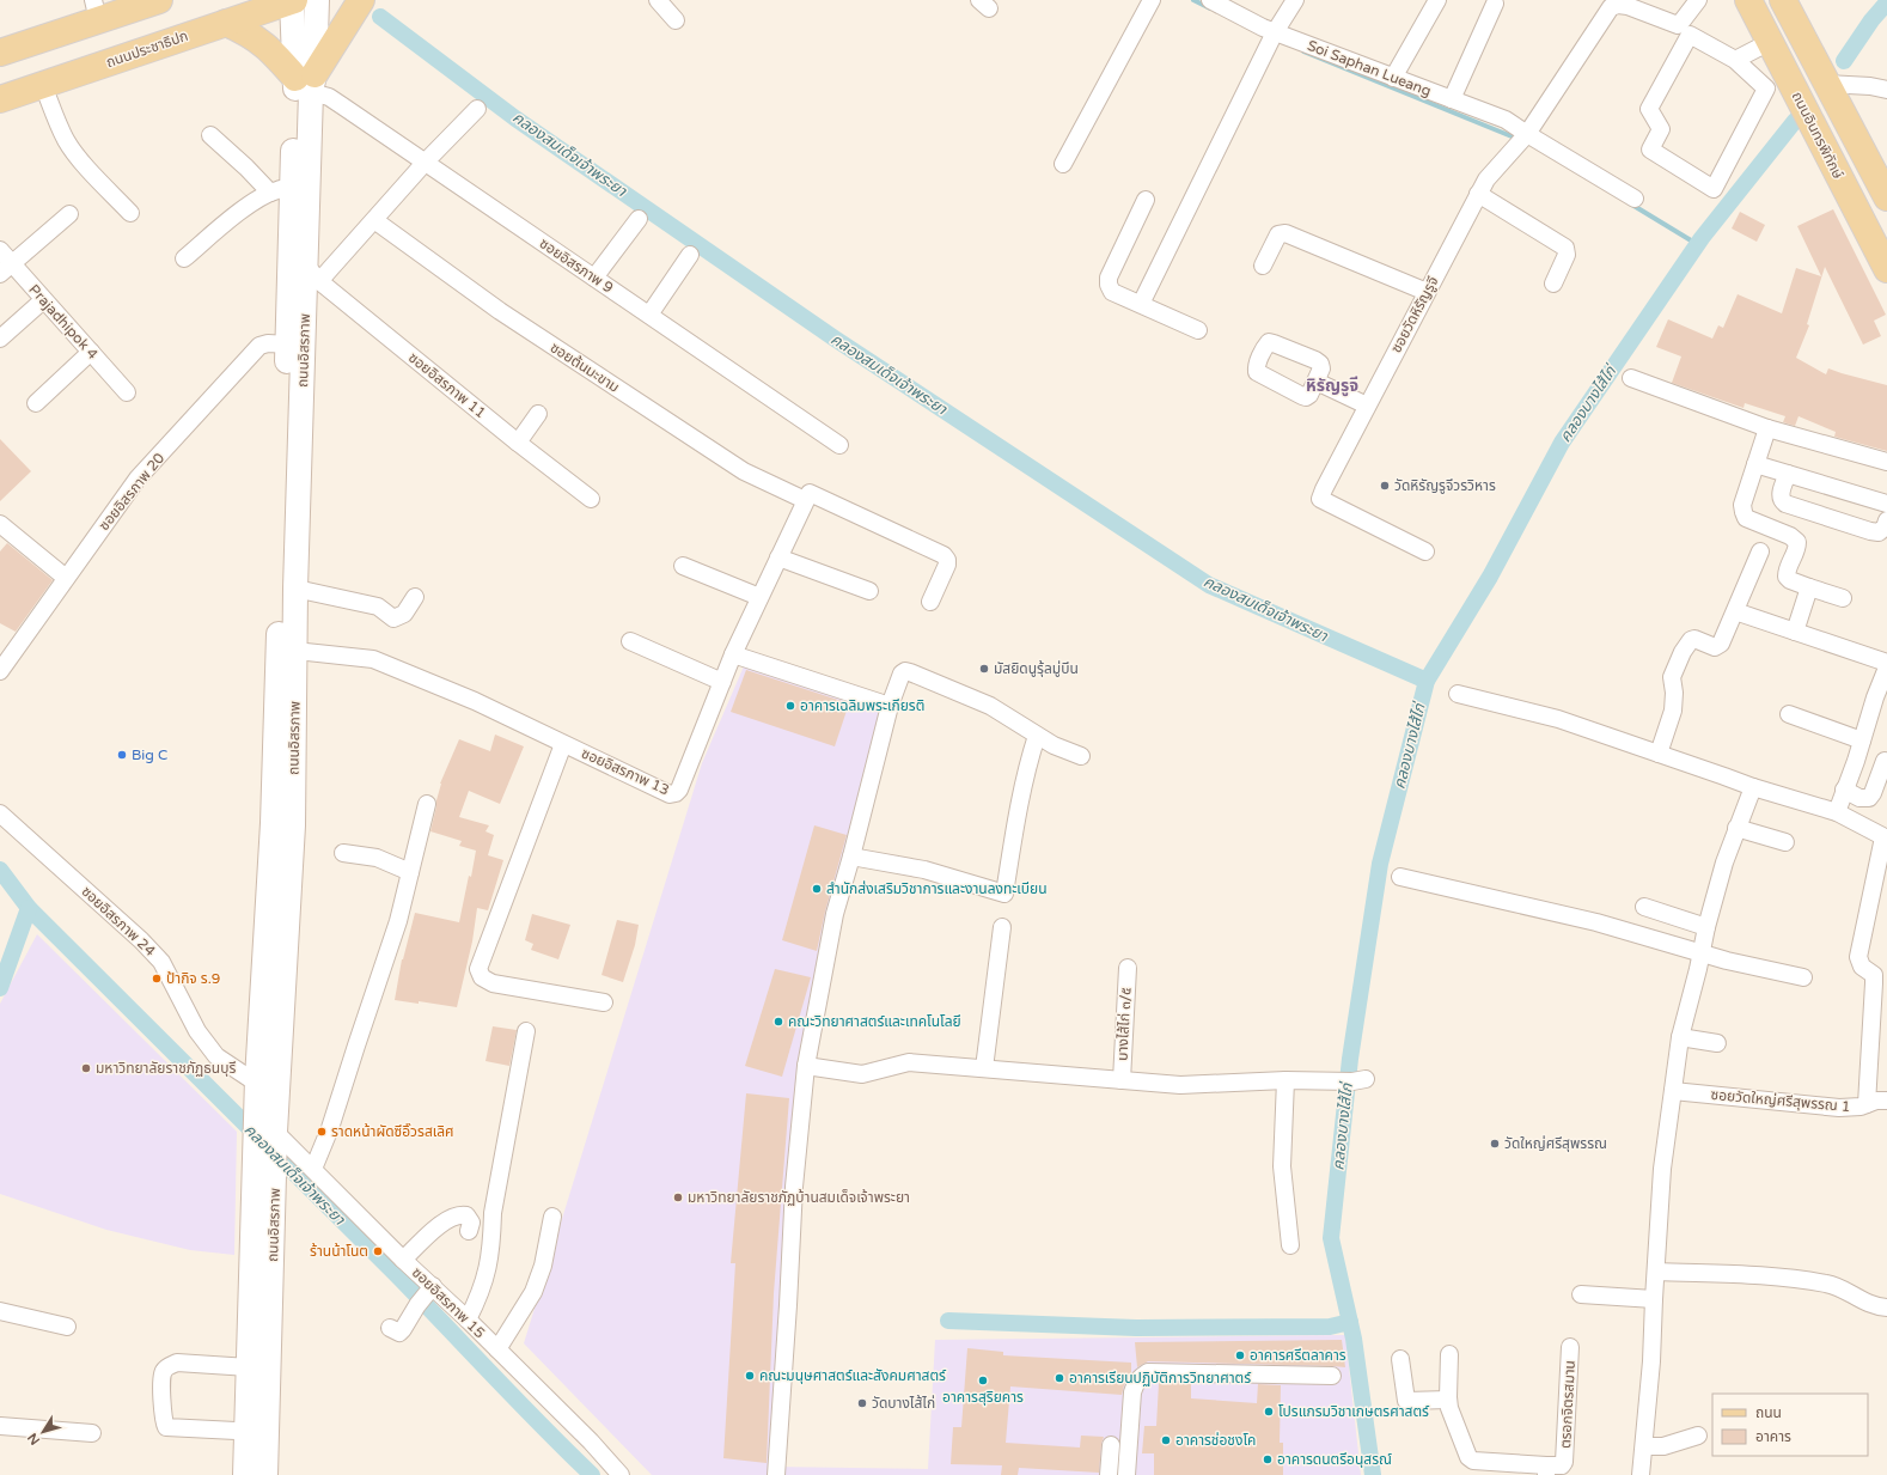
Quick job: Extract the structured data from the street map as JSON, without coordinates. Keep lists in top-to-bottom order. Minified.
{"streets":{"main road":["ถนนประชาธิปก","ถนนอินทรพิทักษ์","ถนนอิสรภาพ"],"street":["Soi Saphan Lueang","ซอยอิสรภาพ 9","ซอยวัดหิรัญรูจี","Prajadhipok 4","ซอยต้นมะขาม","ซอยอิสรภาพ 11","ซอยอิสรภาพ 20","ซอยอิสรภาพ 13","ซอยอิสรภาพ 24","บางไส้ไก่ ๓/๕","ซอยวัดใหญ่ศรีสุพรรณ 1","ซอยอิสรภาพ 15","ตรอกจิตรสมาน"]},"crossings":[["ถนนประชาธิปก","ถนนอิสรภาพ"],["Soi Saphan Lueang","ซอยวัดหิรัญรูจี"],["ซอยอิสรภาพ 9","ถนนอิสรภาพ"],["ถนนอิสรภาพ","ซอยอิสรภาพ 11"],["ถนนอิสรภาพ","ซอยอิสรภาพ 13"],["ถนนอิสรภาพ","ซอยอิสรภาพ 15"],["ซอยต้นมะขาม","ซอยอิสรภาพ 13"]],"districts":["หิรัญรูจี"],"water":["คลองสมเด็จเจ้าพระยา","คลองบางไส้ไก่"],"places":["วัดหิรัญรูจีวรวิหาร","มัสยิดนูรุ้ลมู่บีน","อาคารเฉลิมพระเกียรติ","Big C","สำนักส่งเสริมวิชาการและงานลงทะเบียน","ป้ากิจ ร.9","คณะวิทยาศาสตร์และเทคโนโลยี","มหาวิทยาลัยราชภัฏธนบุรี","ราดหน้าผัดซีอิ๊วรสเลิศ","วัดใหญ่ศรีสุพรรณ","มหาวิทยาลัยราชภัฏบ้านสมเด็จเจ้าพระยา","ร้านน้าโนต","อาคารศรีตลาคาร","คณะมนุษศาสตร์และสังคมศาสตร์","อาคารเรียนปฏิบัติการวิทยาศาตร์","อาคารสุริยคาร","วัดบางไส้ไก่","โปรแกรมวิชาเกษตรศาสตร์","อาคารช่อชงโค","อาคารดนตรีอนุสรณ์"],"legend":["ถนน","อาคาร"],"north":"bottom left"}
